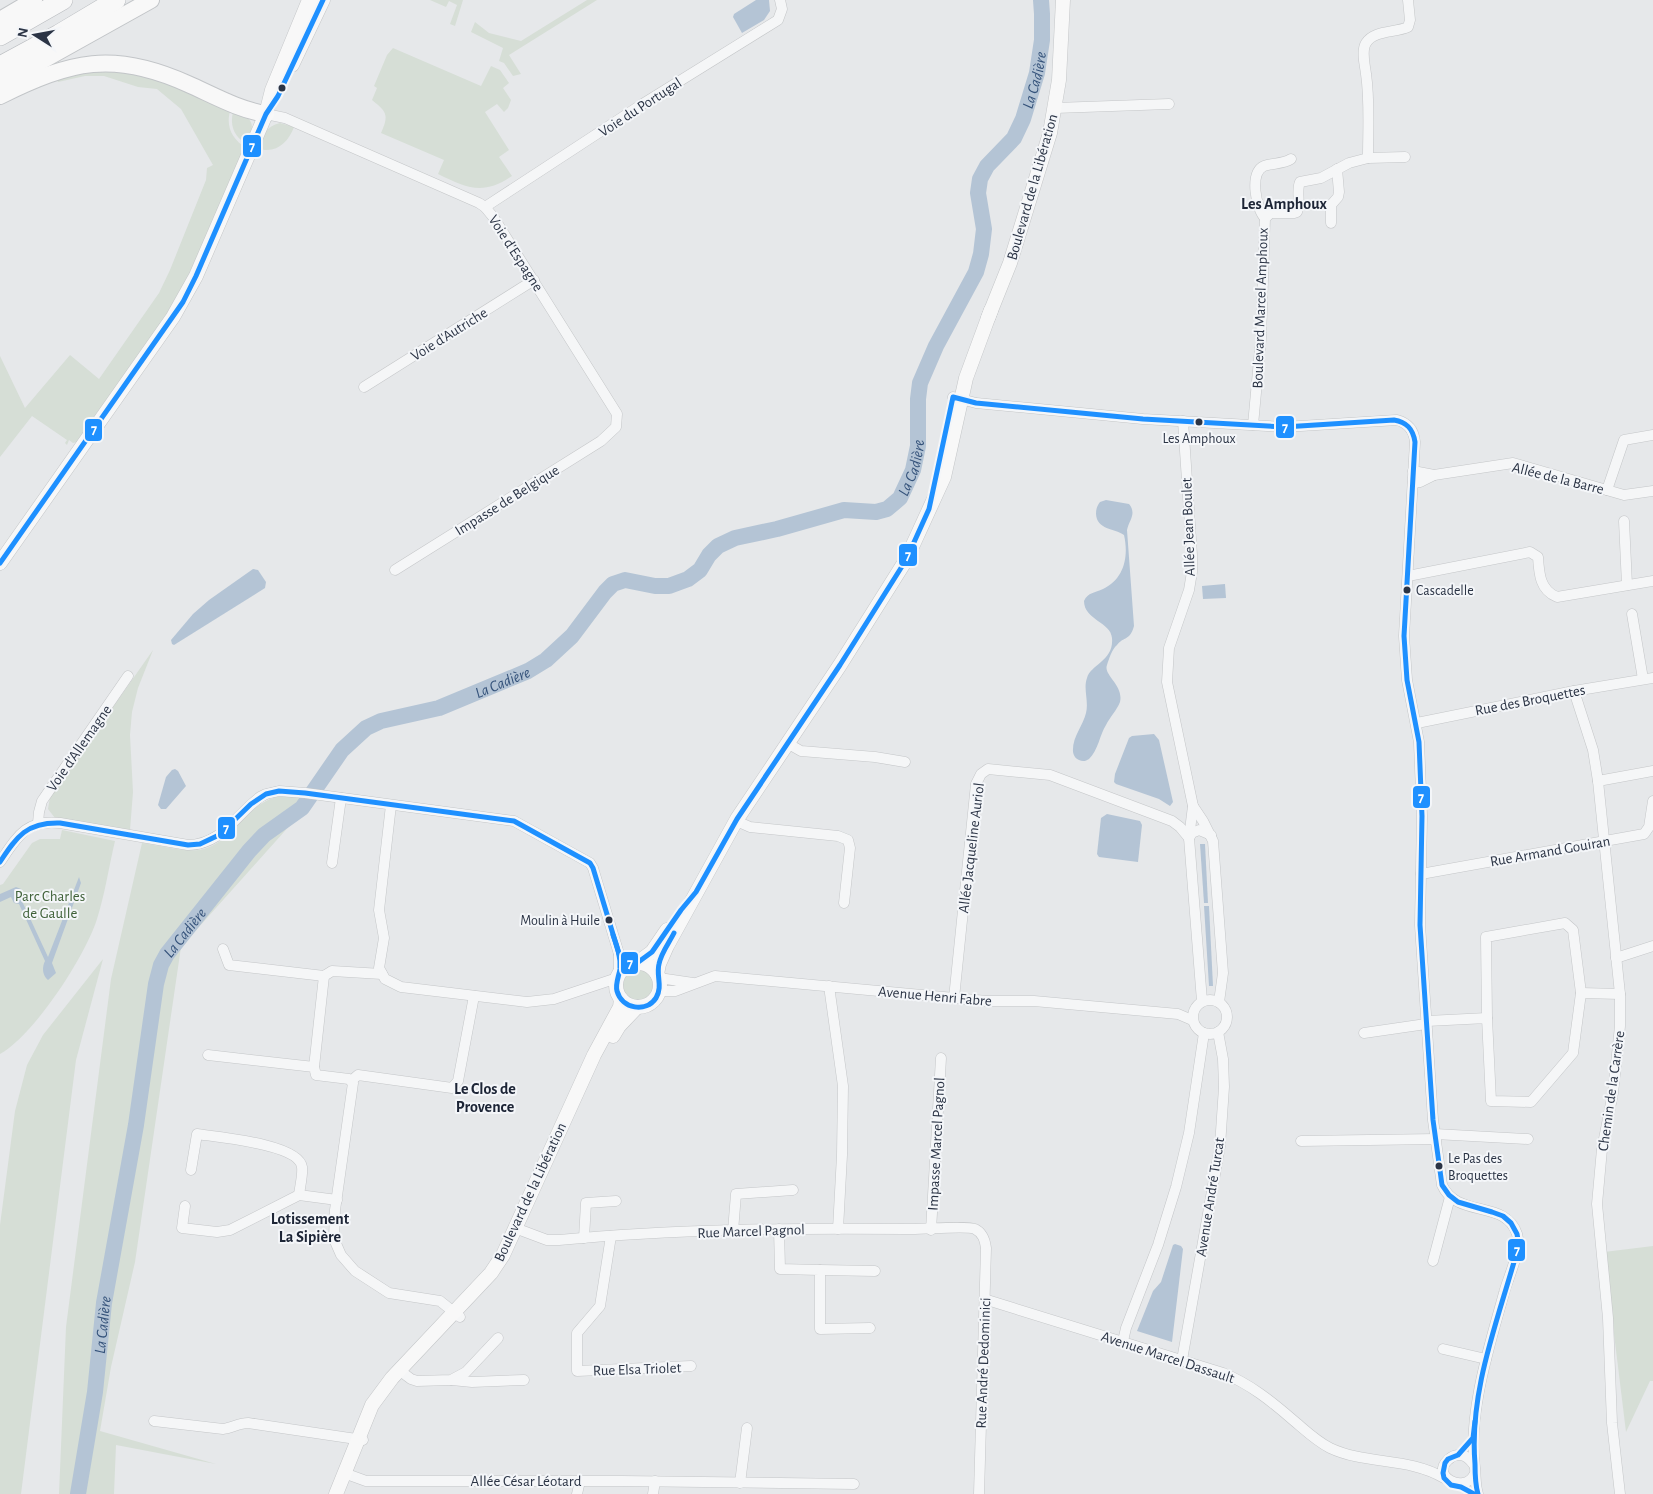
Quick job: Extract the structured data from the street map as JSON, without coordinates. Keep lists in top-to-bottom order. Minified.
{"streets":{"street":["Voie du Portugal","Boulevard de la Libération","Voie d'Espagne","Boulevard Marcel Amphoux","Voie d'Autriche","Allée de la Barre","Impasse de Belgique","Allée Jean Boulet","Rue des Broquettes","Voie d'Allemagne","Allée Jacqueline Auriol","Rue Armand Gouiran","Avenue Henri Fabre","Chemin de la Carrère","Impasse Marcel Pagnol","Avenue André Turcat","Rue Marcel Pagnol","Avenue Marcel Dassault","Rue André Dedominici","Rue Elsa Triolet","Allée César Léotard"]},"crossings":[["Voie du Portugal","Voie d'Espagne"],["Boulevard de la Libération","Avenue Henri Fabre"],["Boulevard de la Libération","Rue Marcel Pagnol"],["Boulevard de la Libération","Allée César Léotard"],["Voie d'Espagne","Voie d'Autriche"],["Voie d'Espagne","Impasse de Belgique"],["Rue des Broquettes","Chemin de la Carrère"],["Allée Jacqueline Auriol","Avenue Henri Fabre"],["Rue Armand Gouiran","Chemin de la Carrère"],["Avenue Henri Fabre","Avenue André Turcat"],["Impasse Marcel Pagnol","Rue Marcel Pagnol"],["Avenue André Turcat","Avenue Marcel Dassault"],["Rue Marcel Pagnol","Rue André Dedominici"],["Rue Marcel Pagnol","Rue Elsa Triolet"],["Avenue Marcel Dassault","Rue André Dedominici"]],"districts":["Les Amphoux","Le Clos de Provence","Lotissement La Sipière"],"water":["La Cadière"],"parks":["Parc Charles de Gaulle"],"places":["Les Amphoux","Cascadelle","Moulin à Huile","Le Pas des Broquettes"],"lines":["transit line 7"],"north":"left"}
